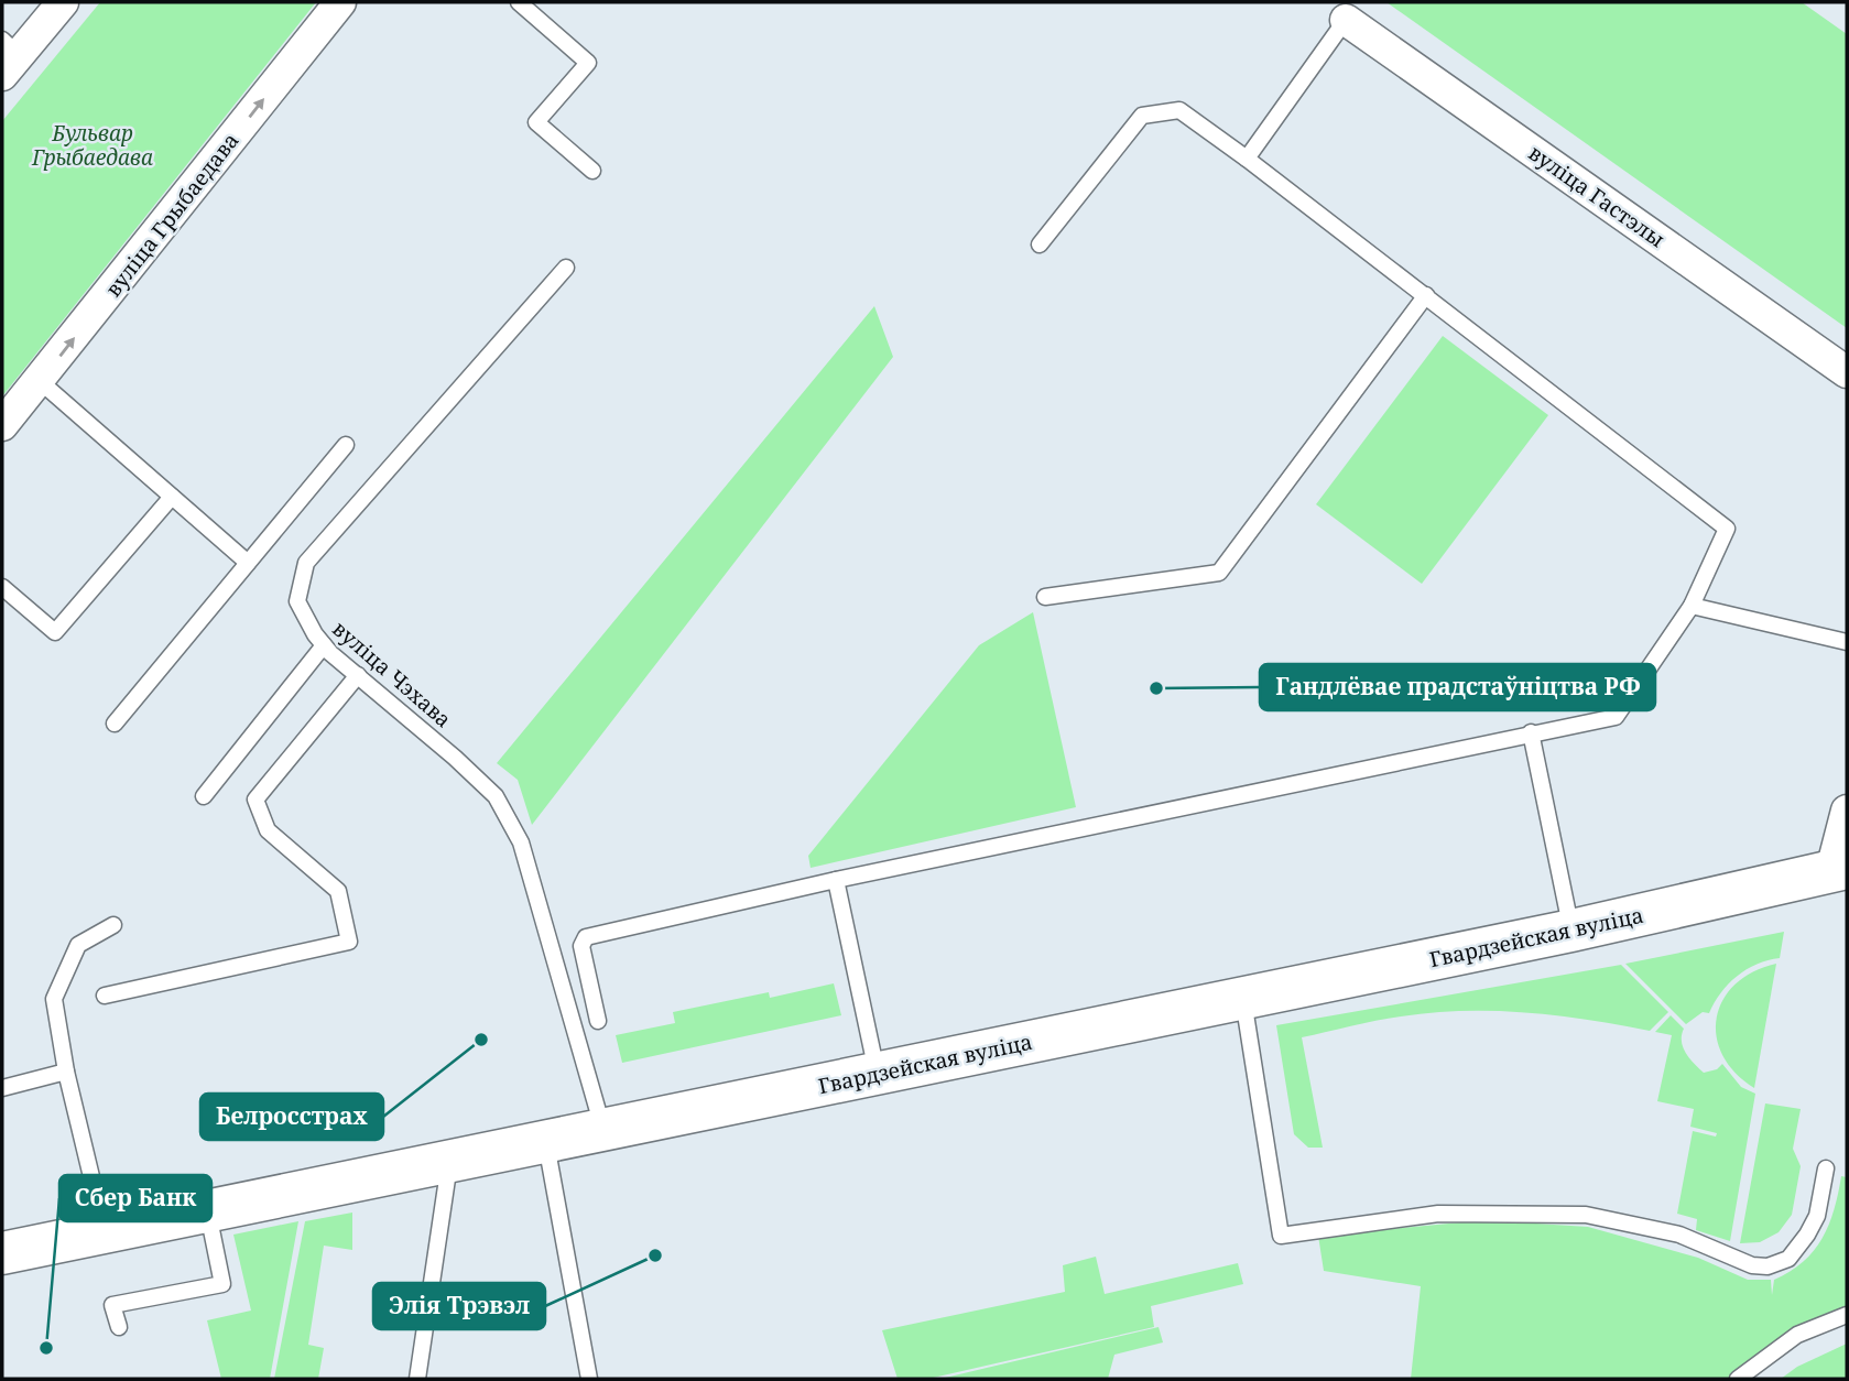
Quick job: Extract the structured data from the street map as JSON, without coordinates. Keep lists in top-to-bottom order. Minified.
{"streets":{"street":["вуліца Гастэлы","вуліца Грыбаедава","Гвардзейская вуліца"],"lane":["вуліца Чэхава"]},"crossings":[["вуліца Чэхава","Гвардзейская вуліца"]],"one_way":["вуліца Грыбаедава"],"parks":["Бульвар Грыбаедава"],"places":["Гандлёвае прадстаўніцтва РФ","Белросстрах","Элія Трэвэл","Сбер Банк"]}
